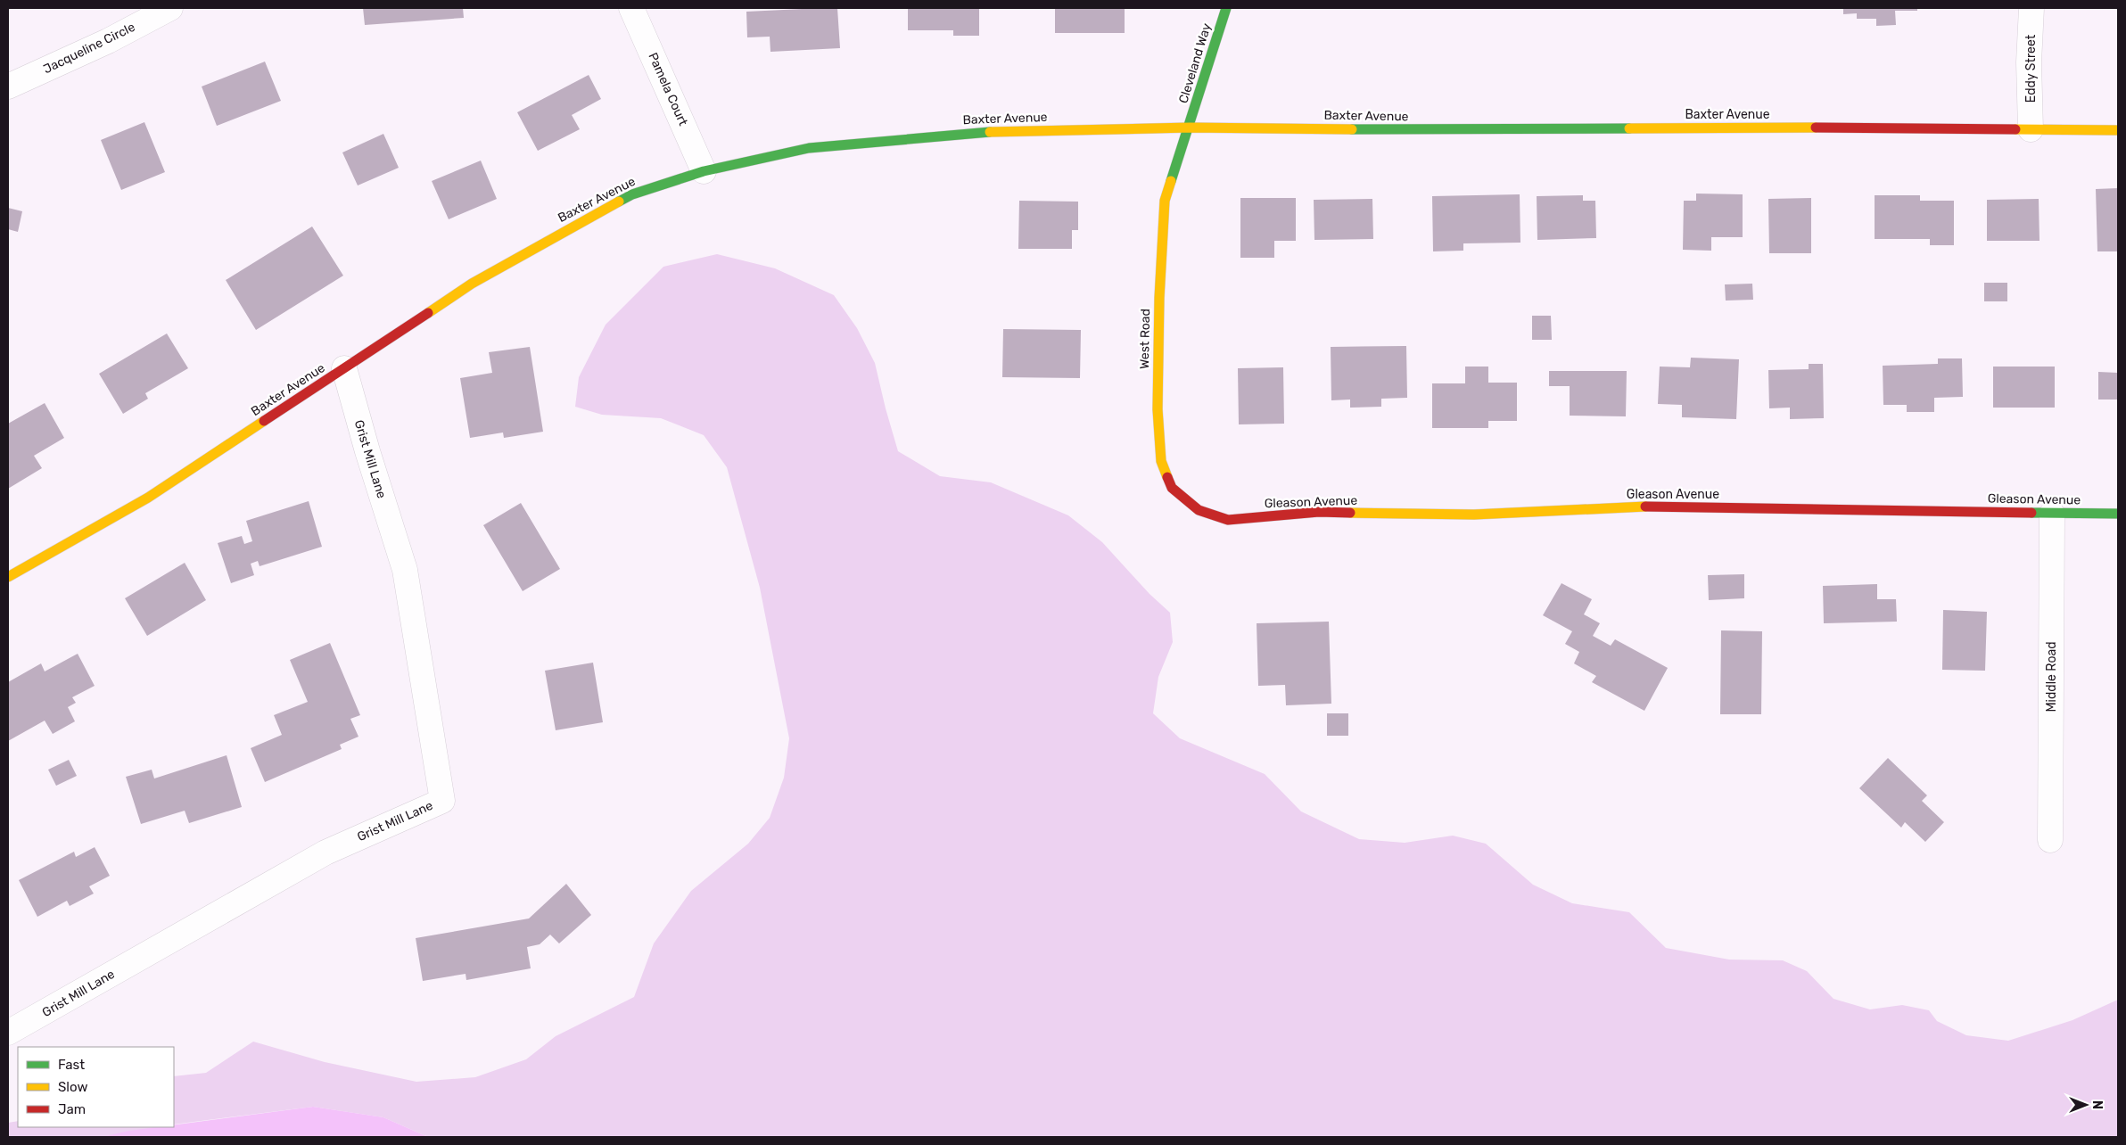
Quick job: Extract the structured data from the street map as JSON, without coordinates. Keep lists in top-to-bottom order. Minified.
{"streets":{"street":["Jacqueline Circle","Cleveland Way","Eddy Street","Pamela Court","Baxter Avenue","West Road","Grist Mill Lane","Gleason Avenue","Middle Road"]},"crossings":[["Cleveland Way","Baxter Avenue"],["Cleveland Way","West Road"],["Eddy Street","Baxter Avenue"],["Pamela Court","Baxter Avenue"],["Baxter Avenue","West Road"],["Baxter Avenue","Grist Mill Lane"],["West Road","Gleason Avenue"],["Gleason Avenue","Middle Road"]],"legend":["Fast","Slow","Jam"],"north":"right"}
